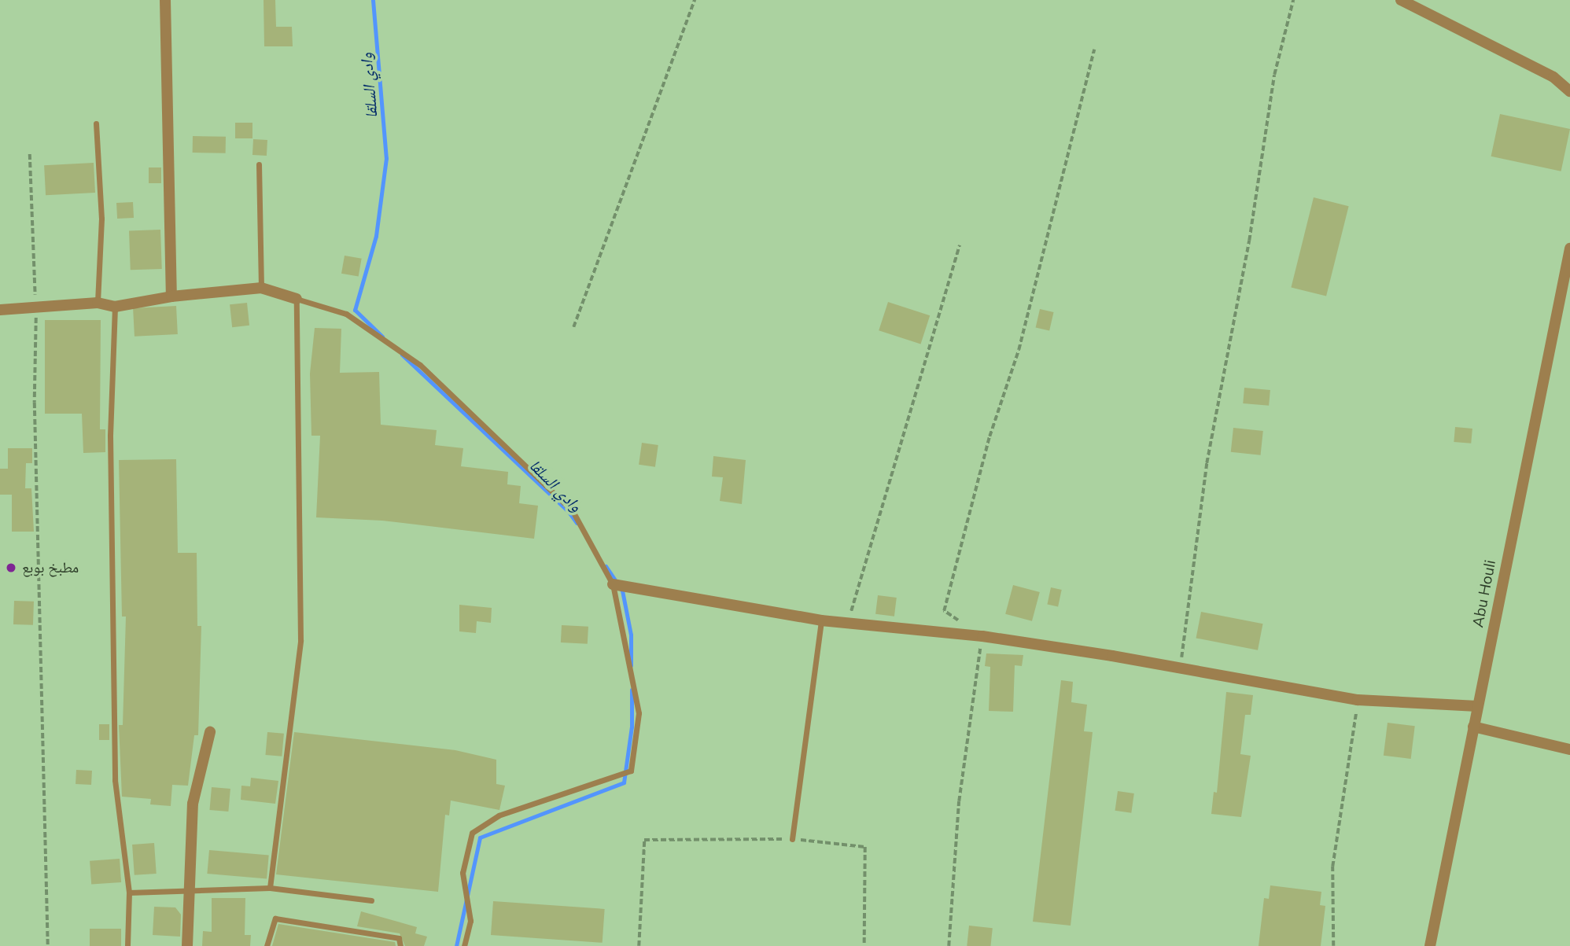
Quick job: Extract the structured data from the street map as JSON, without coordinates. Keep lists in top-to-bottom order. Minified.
{"streets":{"street":["Abu Houli"]},"water":["وادي السلقا"],"places":["مطبخ بوبع"]}
